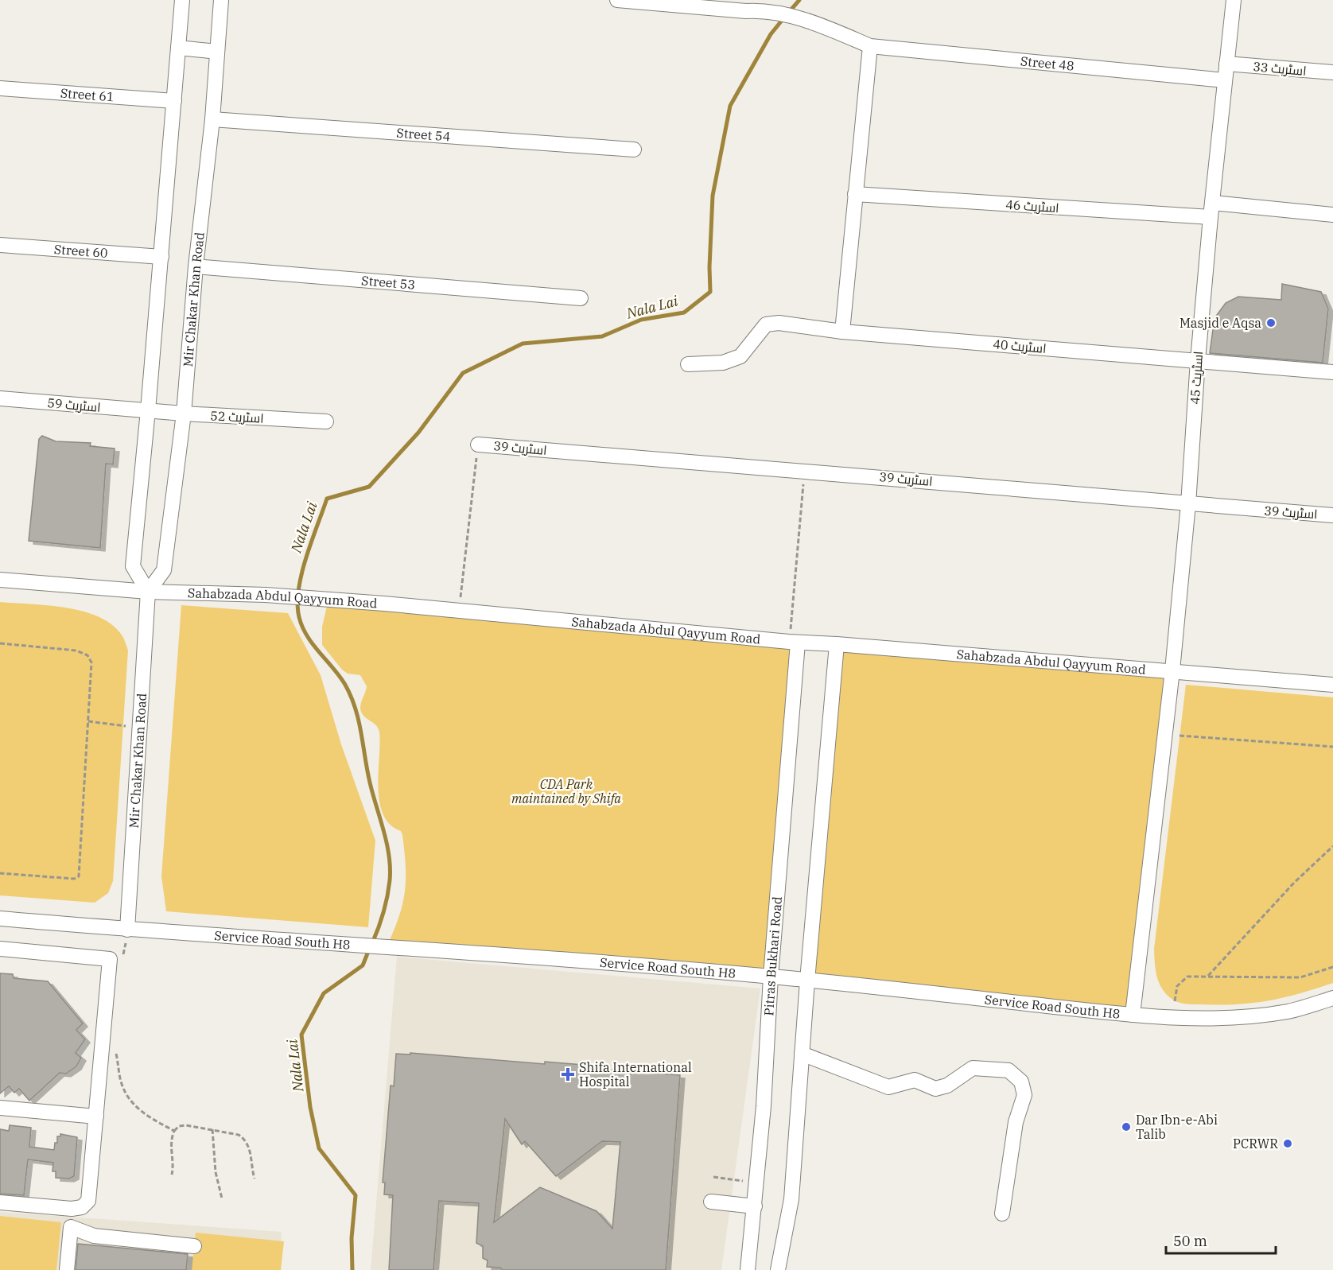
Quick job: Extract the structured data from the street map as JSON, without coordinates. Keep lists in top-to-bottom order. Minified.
{"streets":{"street":["Street 48","اسٹریٹ 33","Street 61","Street 54","اسٹریٹ 46","Street 60","Street 53","Mir Chakar Khan Road","اسٹریٹ 40","اسٹریٹ 45","اسٹریٹ 59","اسٹریٹ 52","اسٹریٹ 39","Sahabzada Abdul Qayyum Road","Service Road South H8","Pitras Bukhari Road"]},"crossings":[["Street 48","اسٹریٹ 45"],["اسٹریٹ 33","اسٹریٹ 45"],["Street 54","Mir Chakar Khan Road"],["اسٹریٹ 46","اسٹریٹ 45"],["Street 53","Mir Chakar Khan Road"],["Mir Chakar Khan Road","اسٹریٹ 52"],["Mir Chakar Khan Road","Sahabzada Abdul Qayyum Road"],["Mir Chakar Khan Road","Service Road South H8"],["اسٹریٹ 40","اسٹریٹ 45"],["اسٹریٹ 45","اسٹریٹ 39"],["اسٹریٹ 45","Sahabzada Abdul Qayyum Road"],["اسٹریٹ 45","Service Road South H8"],["اسٹریٹ 59","اسٹریٹ 52"],["Sahabzada Abdul Qayyum Road","Pitras Bukhari Road"],["Service Road South H8","Pitras Bukhari Road"]],"water":["Nala Lai"],"parks":["CDA Park maintained by Shifa"],"places":{"other":["Masjid e Aqsa","Dar Ibn-e-Abi Talib","PCRWR"],"health":["Shifa International Hospital"]},"scale_bar":"50 m"}
